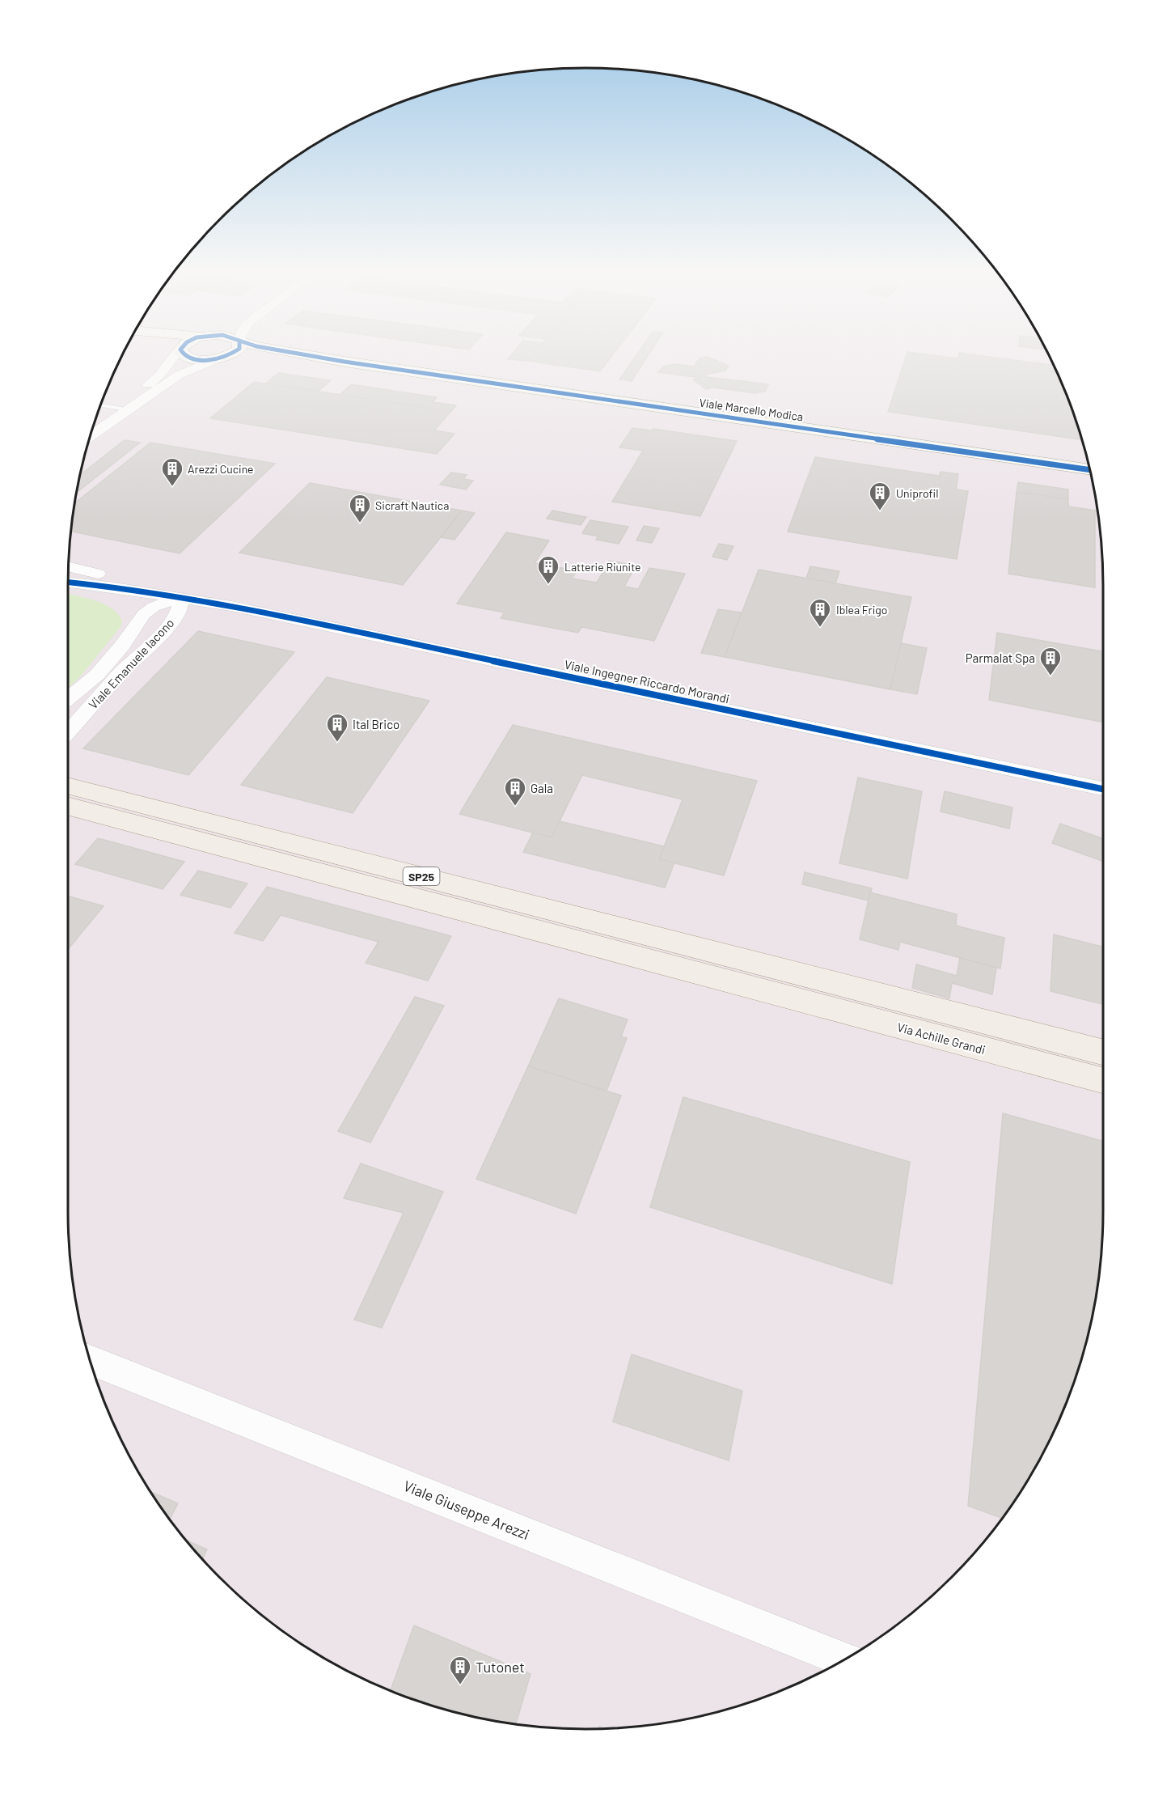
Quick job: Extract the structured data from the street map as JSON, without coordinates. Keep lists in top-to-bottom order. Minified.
{"streets":{"main road":["SP25","Via Achille Grandi"],"street":["Viale Marcello Modica","Viale Emanuele Iacono","Viale Ingegner Riccardo Morandi","Viale Giuseppe Arezzi"]},"crossings":[["Viale Emanuele Iacono","Viale Ingegner Riccardo Morandi"],["SP25","Via Achille Grandi"]],"places":{"building":["Arezzi Cucine","Uniprofil","Sicraft Nautica","Latterie Riunite","Iblea Frigo","Parmalat Spa","Ital Brico","Gala","Tutonet"]}}
